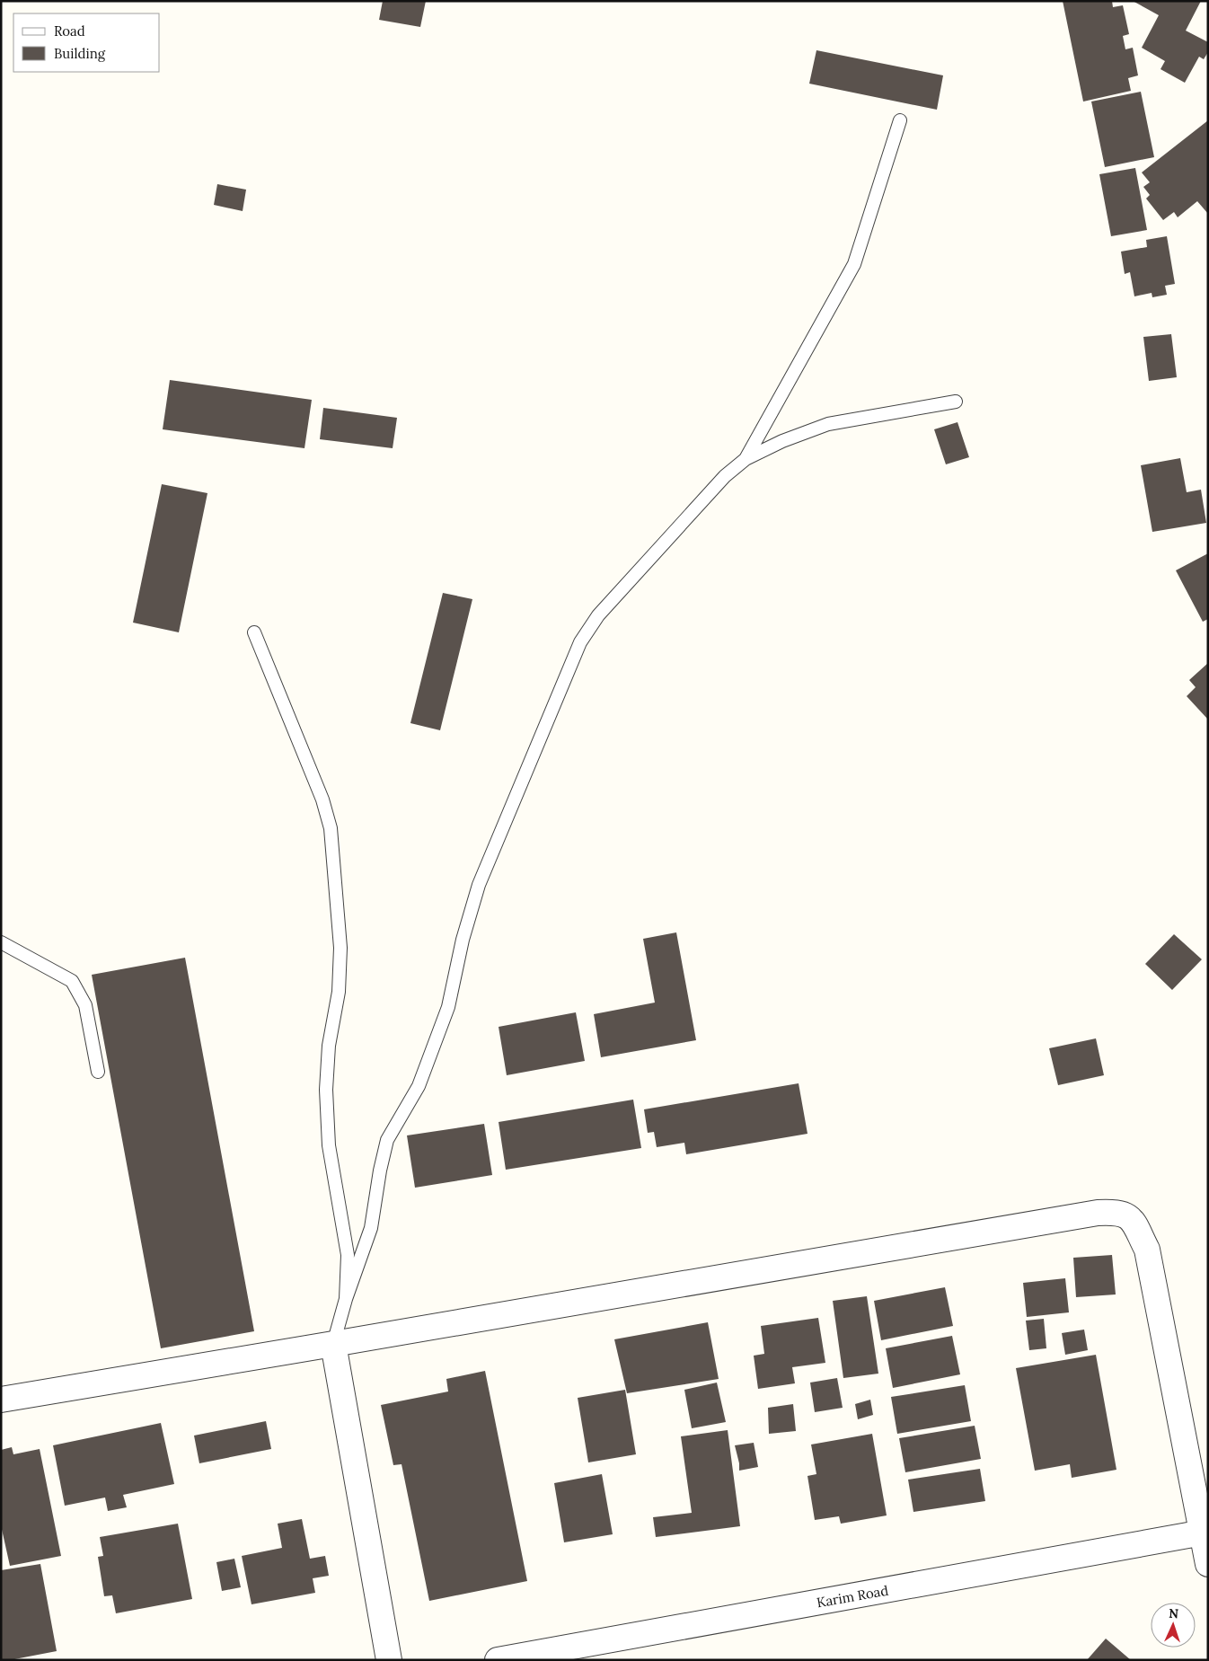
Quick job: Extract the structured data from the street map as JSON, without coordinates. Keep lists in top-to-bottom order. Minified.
{"streets":{"street":["Karim Road"]},"legend":["Road","Building"],"north":"top"}
